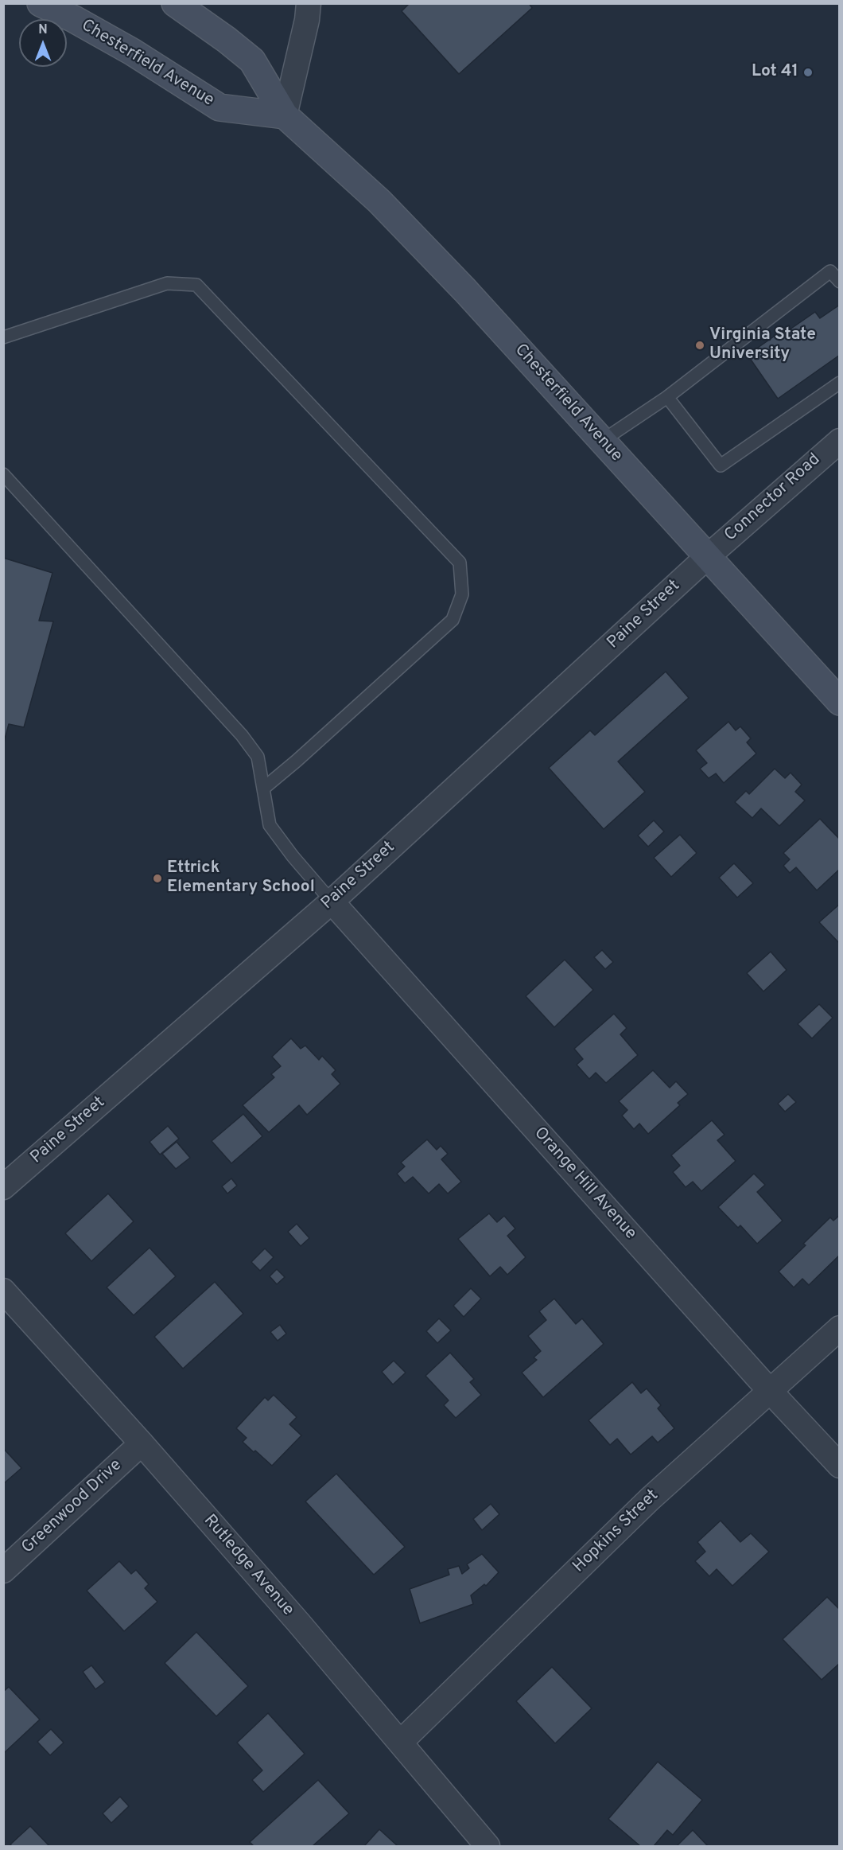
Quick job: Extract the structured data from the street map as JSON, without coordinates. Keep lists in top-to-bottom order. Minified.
{"streets":{"main road":["Chesterfield Avenue"],"street":["Connector Road","Paine Street","Orange Hill Avenue","Greenwood Drive","Hopkins Street","Rutledge Avenue"]},"crossings":[["Chesterfield Avenue","Connector Road"],["Chesterfield Avenue","Paine Street"],["Connector Road","Paine Street"],["Paine Street","Orange Hill Avenue"],["Orange Hill Avenue","Hopkins Street"],["Greenwood Drive","Rutledge Avenue"],["Hopkins Street","Rutledge Avenue"]],"places":["Lot 41","Virginia State University","Ettrick Elementary School"],"north":"top"}
